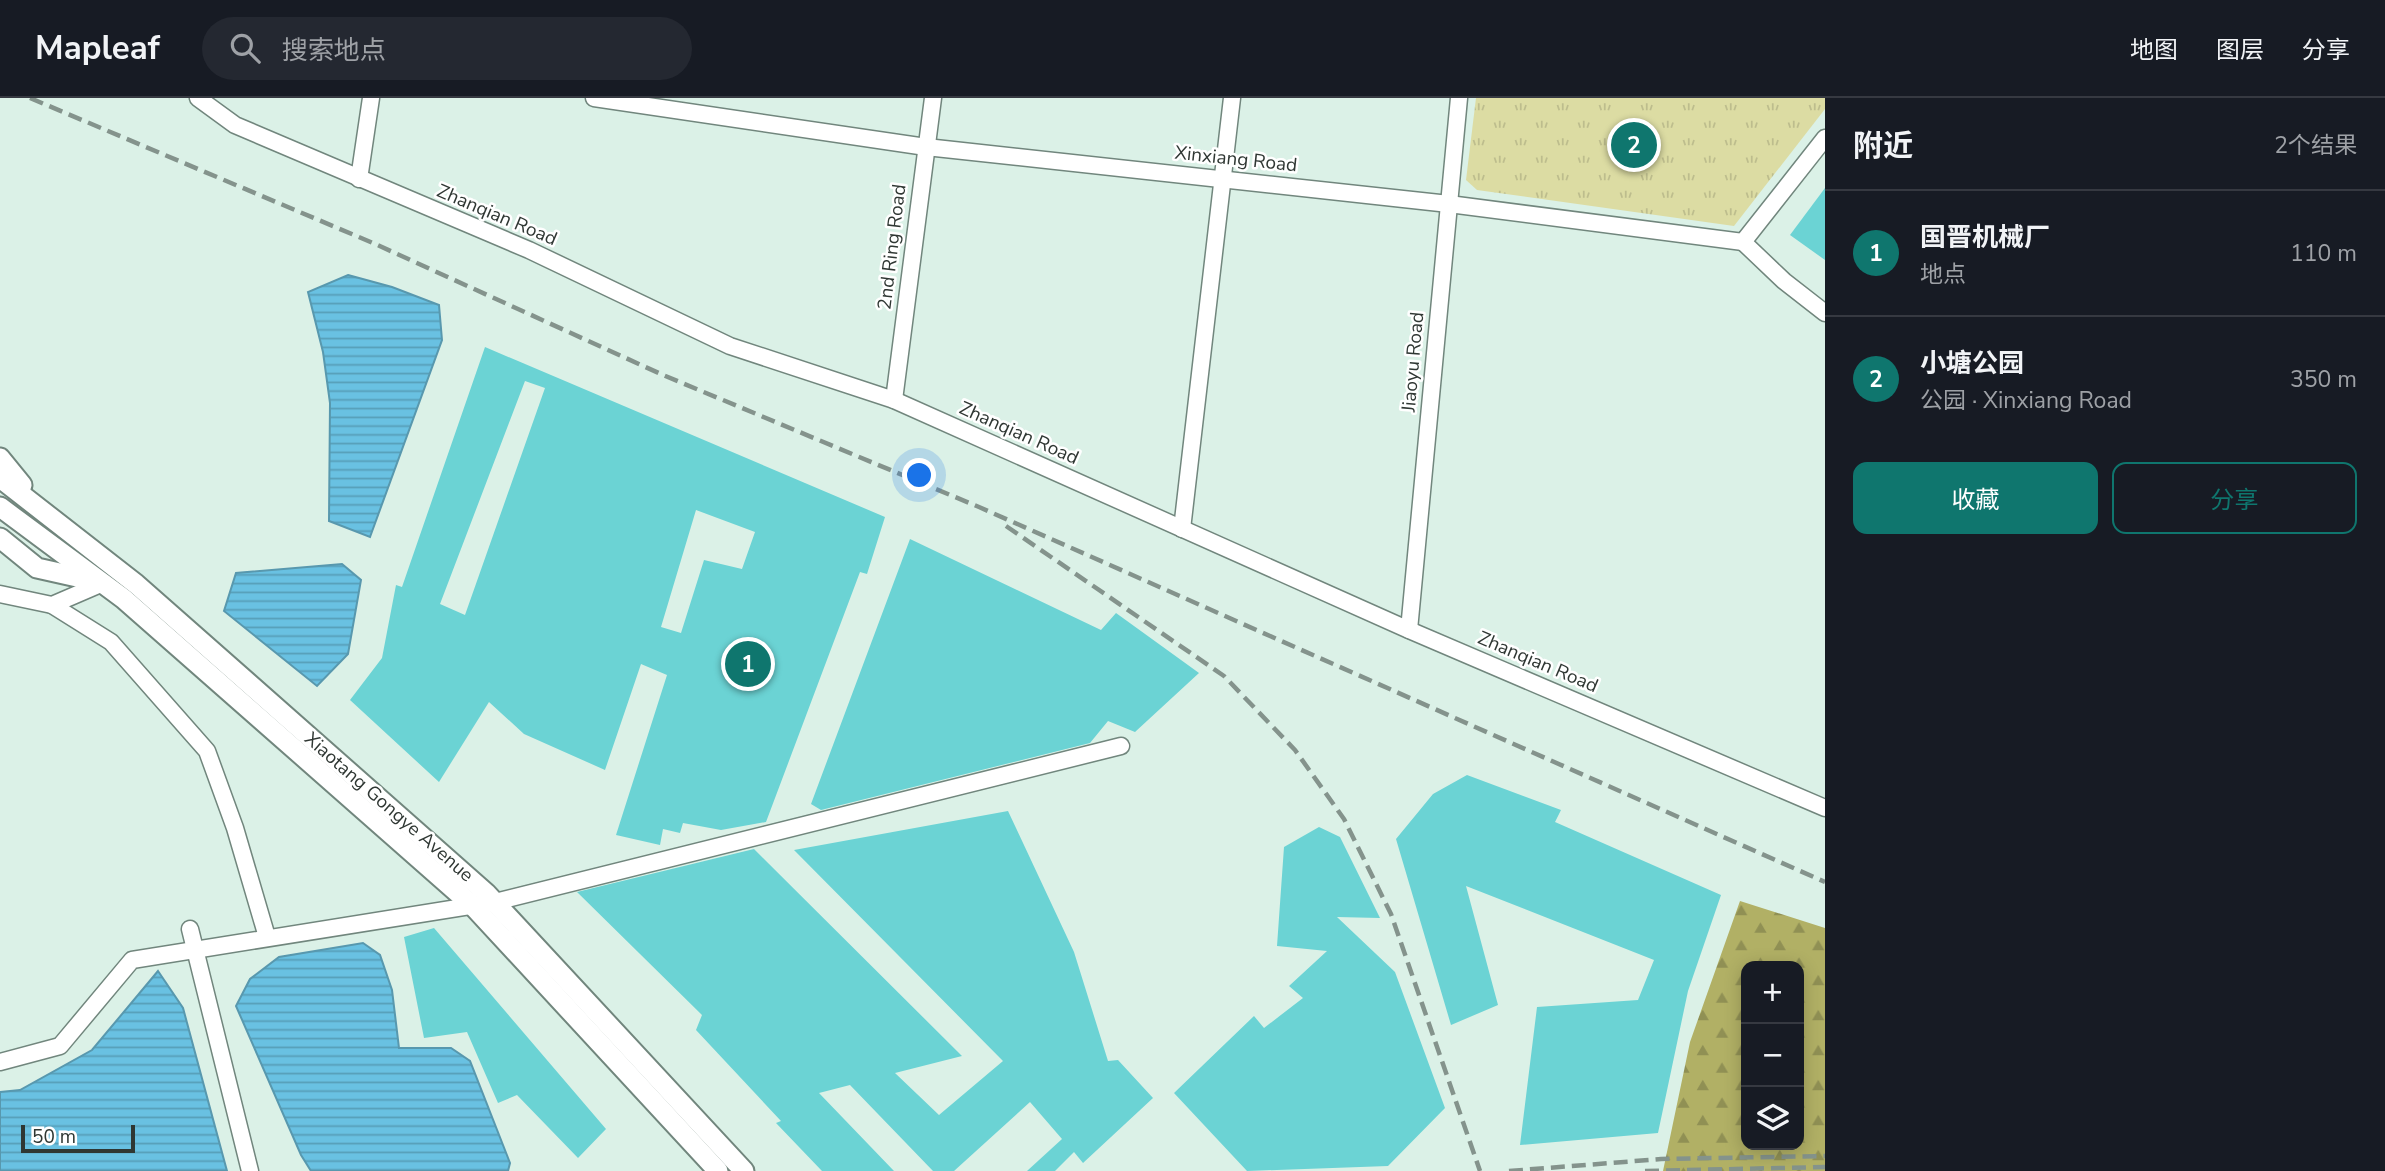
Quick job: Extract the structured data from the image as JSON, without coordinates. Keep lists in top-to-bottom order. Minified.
{"streets":{"main road":["Xiaotang Gongye Avenue"],"street":["Xinxiang Road","Zhanqian Road","2nd Ring Road","Jiaoyu Road"]},"crossings":[["Xinxiang Road","2nd Ring Road"],["Xinxiang Road","Jiaoyu Road"],["Zhanqian Road","2nd Ring Road"],["Zhanqian Road","Jiaoyu Road"]],"scale_bar":"50 m","page":{"header":"Mapleaf","search":"搜索地点","nav":["地图","图层","分享"],"heading":["附近","2个结果"],"pins":["2","1"],"list":[{"mark":"1","name":"国晋机械厂","note":"地点","value":"110 m"},{"mark":"2","name":"小塘公园","note":"公园 · Xinxiang Road","value":"350 m"}],"buttons":["收藏","分享"],"map_buttons":["+","−"],"scale":"50 m"}}
